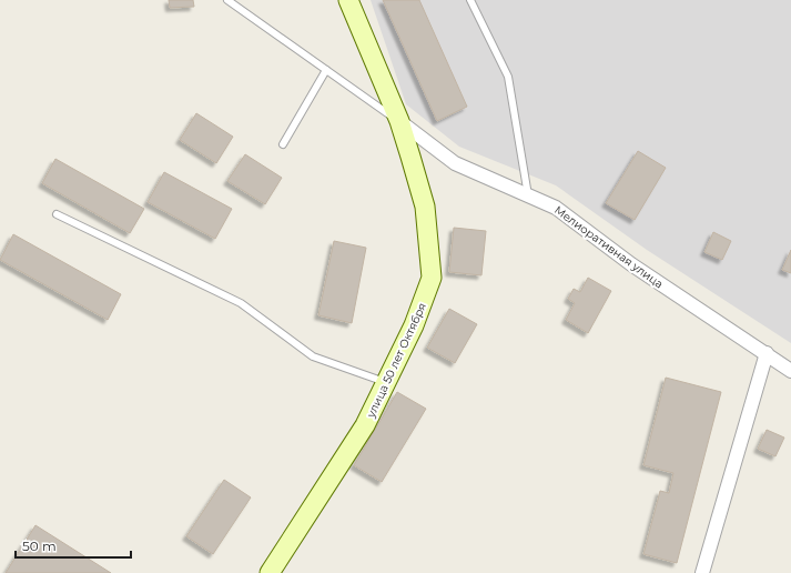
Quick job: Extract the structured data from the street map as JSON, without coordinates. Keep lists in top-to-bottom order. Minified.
{"streets":{"main road":["улица 50 лет Октября"],"street":["Мелиоративная улица"]},"crossings":[["Мелиоративная улица","улица 50 лет Октября"]],"scale_bar":"50 m"}
